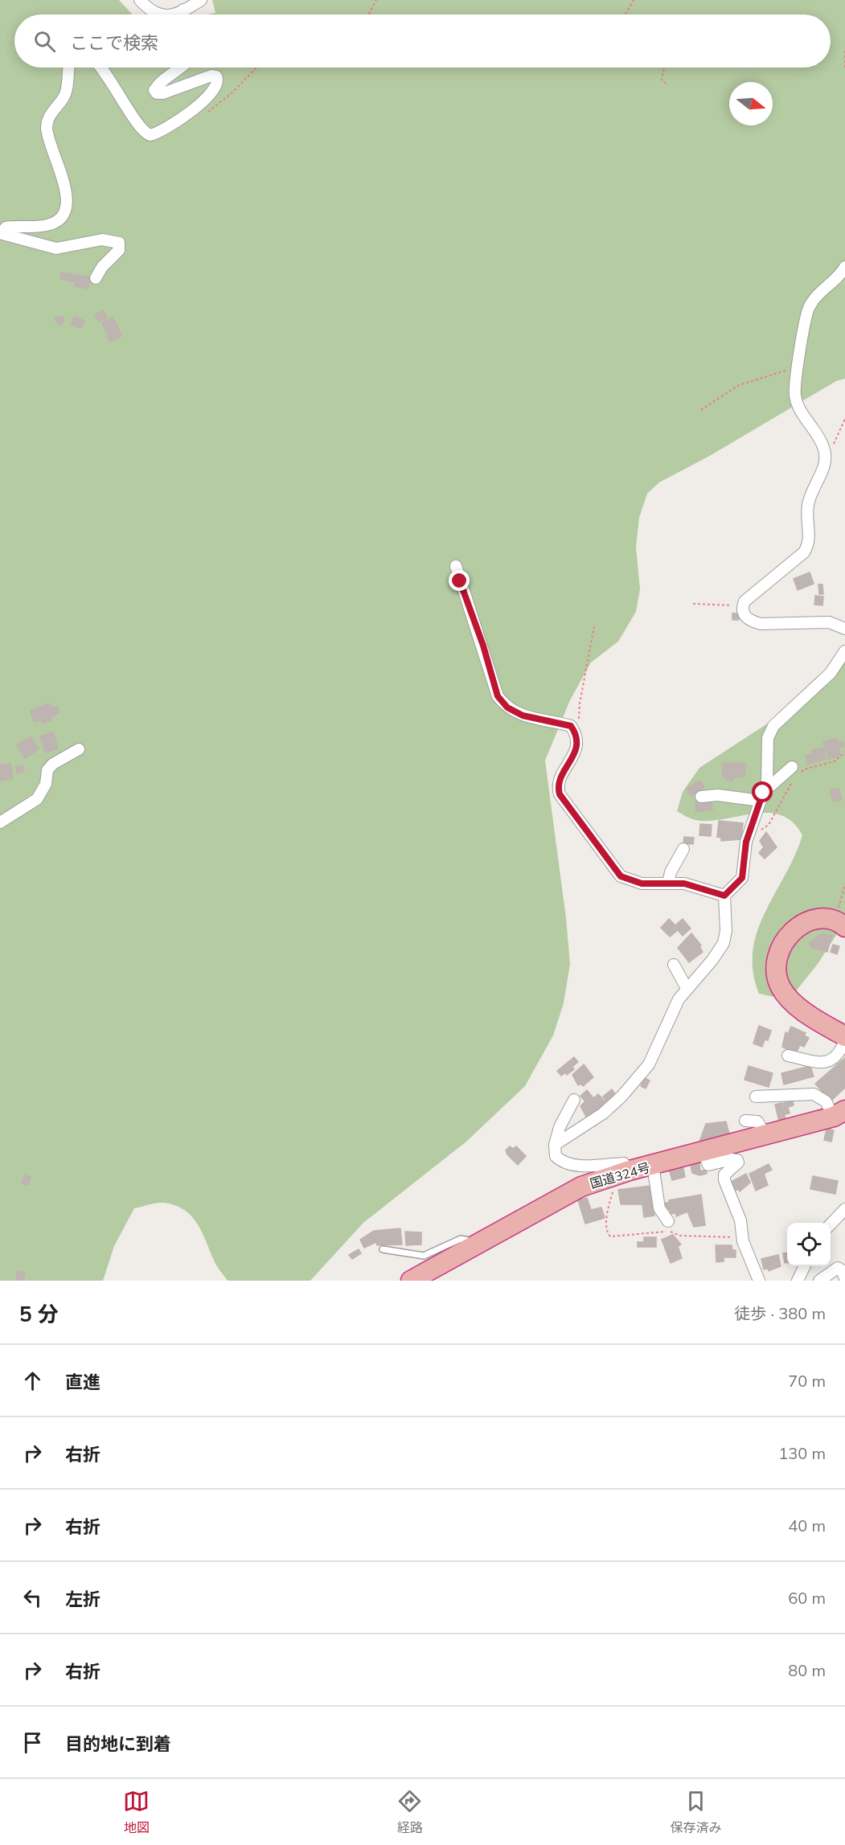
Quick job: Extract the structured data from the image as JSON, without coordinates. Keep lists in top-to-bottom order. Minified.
{"streets":{"highway":["国道324号"]},"north":"right","page":{"search":"ここで検索","heading":["5 分","徒歩 · 380 m"],"list":[["直進","70 m"],["右折","130 m"],["右折","40 m"],["左折","60 m"],["右折","80 m"],"目的地に到着"],"nav":["地図","経路","保存済み"]}}
